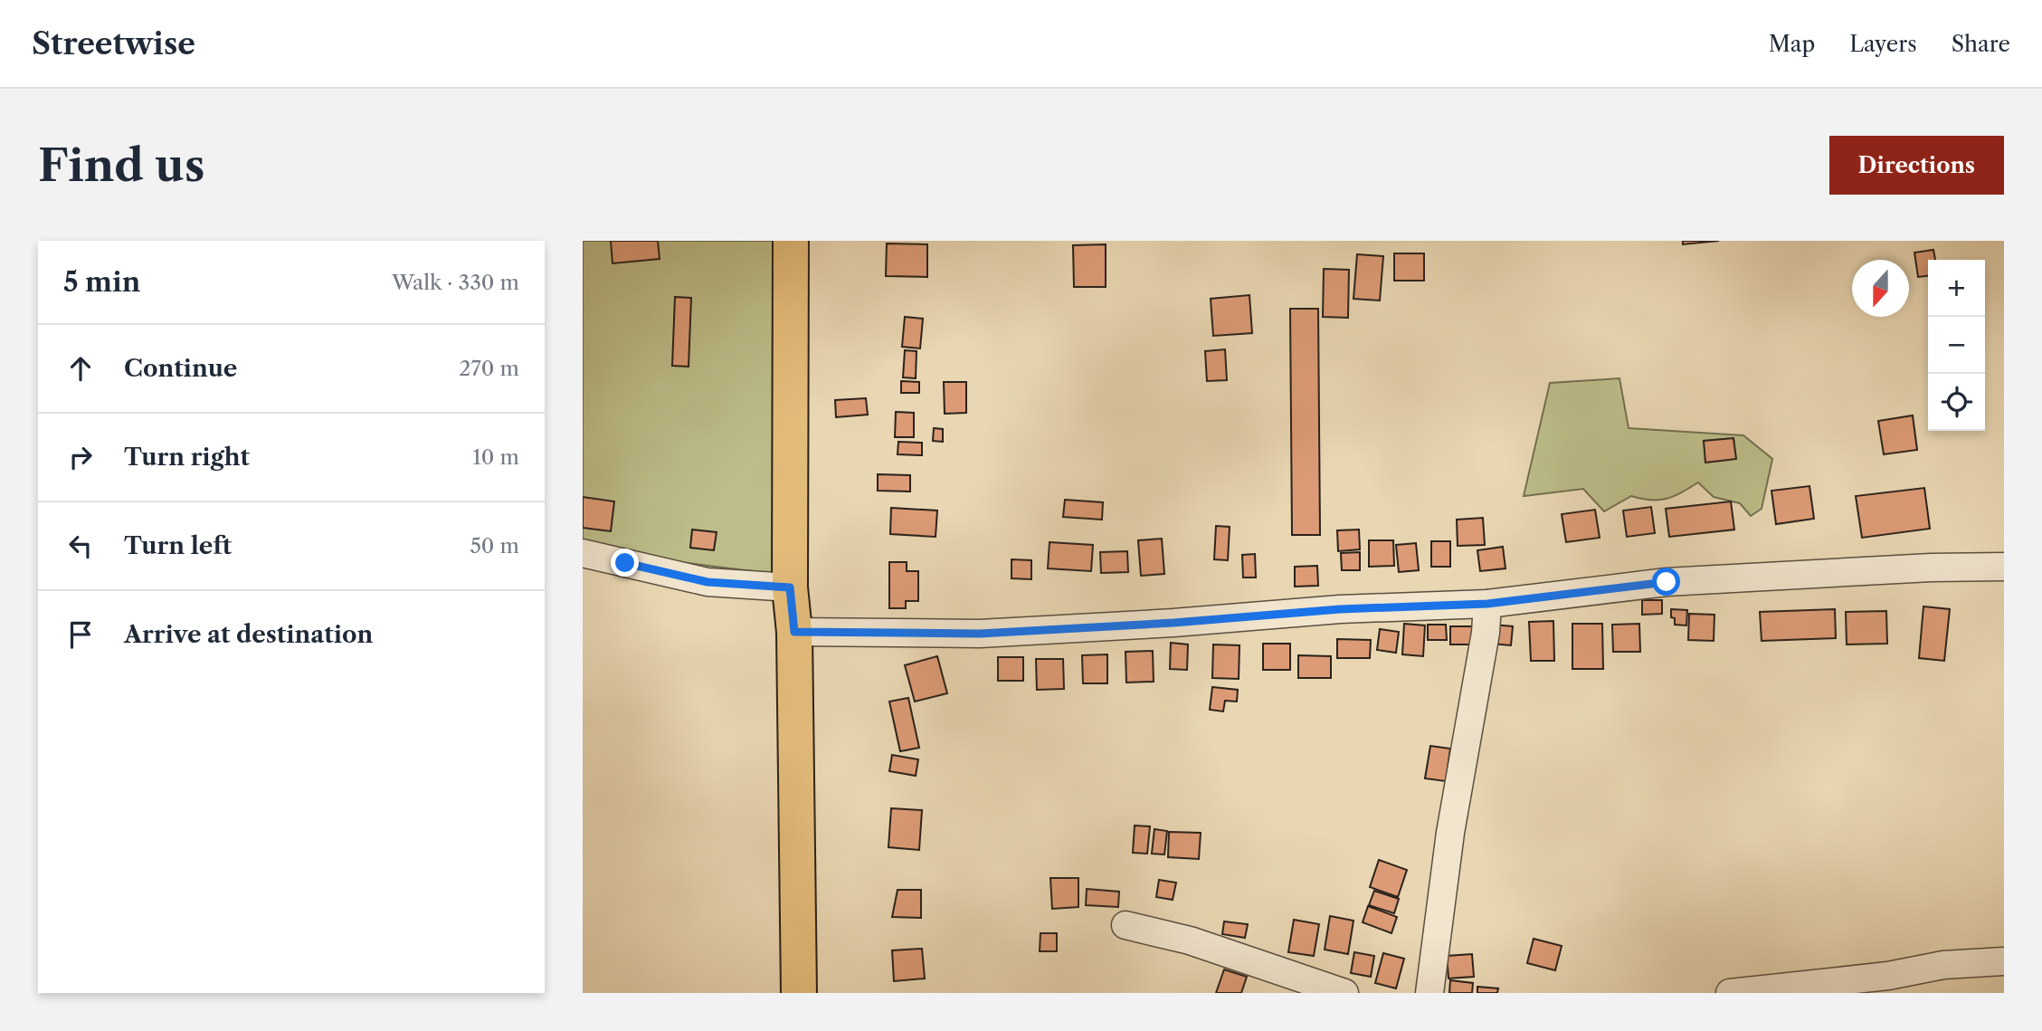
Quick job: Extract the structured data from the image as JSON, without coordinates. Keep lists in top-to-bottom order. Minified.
{"north":"bottom","page":{"header":"Streetwise","nav":["Map","Layers","Share"],"buttons":"Directions","title":"Find us","heading":["5 min","Walk · 330 m"],"map_buttons":["+","−"],"list":[["Continue","270 m"],["Turn right","10 m"],["Turn left","50 m"],"Arrive at destination"]}}
